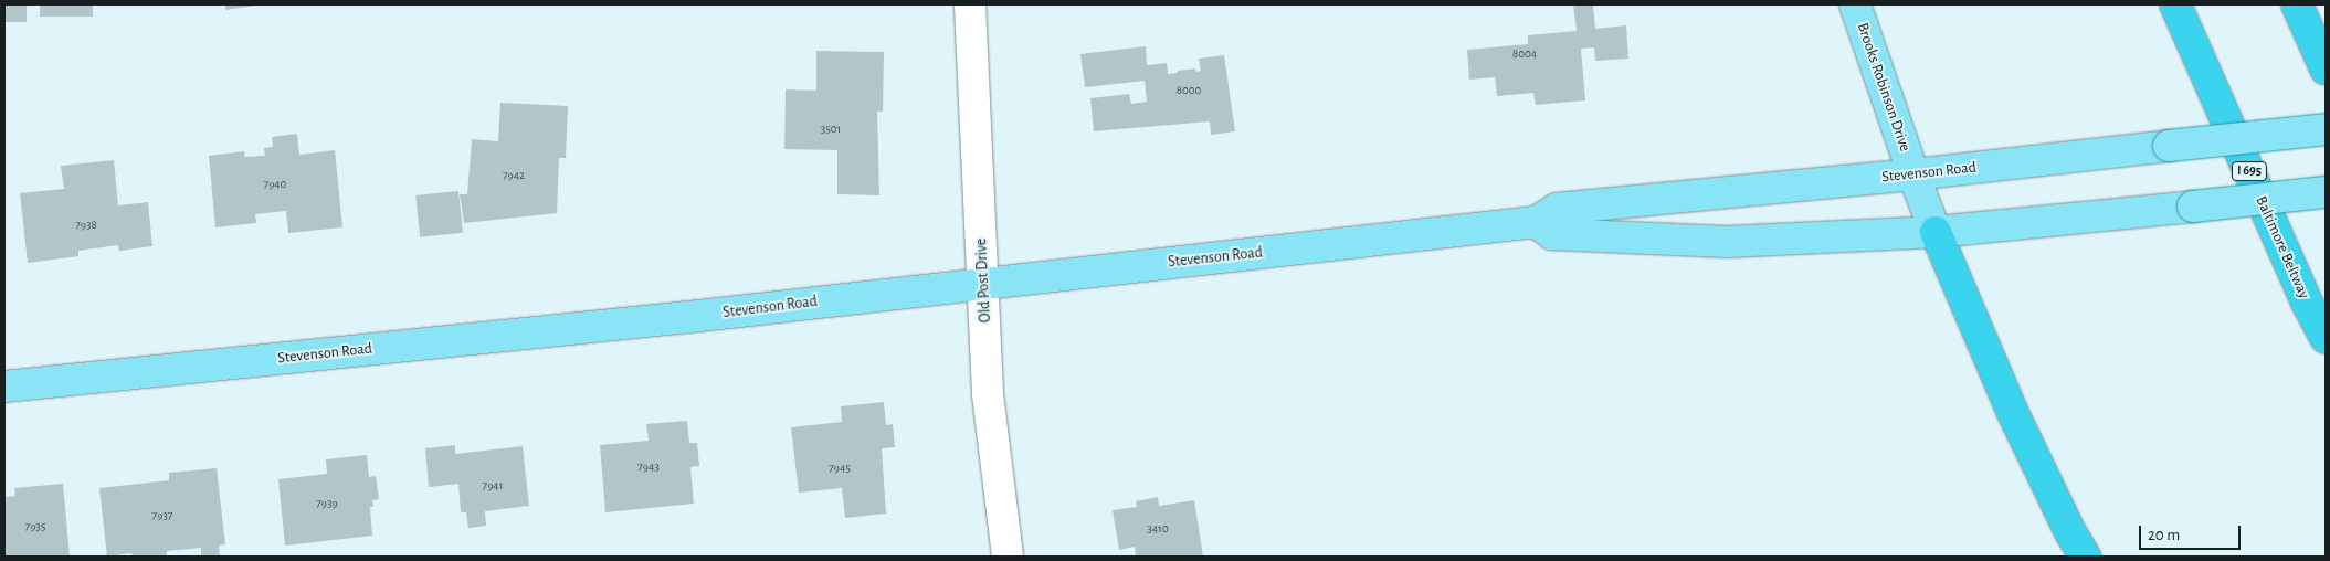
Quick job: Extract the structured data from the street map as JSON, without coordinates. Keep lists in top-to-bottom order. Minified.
{"streets":{"highway":["I 695","Baltimore Beltway"],"main road":["Brooks Robinson Drive","Stevenson Road"],"street":["Old Post Drive"]},"crossings":[["Brooks Robinson Drive","Stevenson Road"],["Stevenson Road","Old Post Drive"]],"house_numbers":["8004","8000","3501","7942","7940","7938","7943","7945","7941","7939","7937","7935","3410"],"scale_bar":"20 m"}
